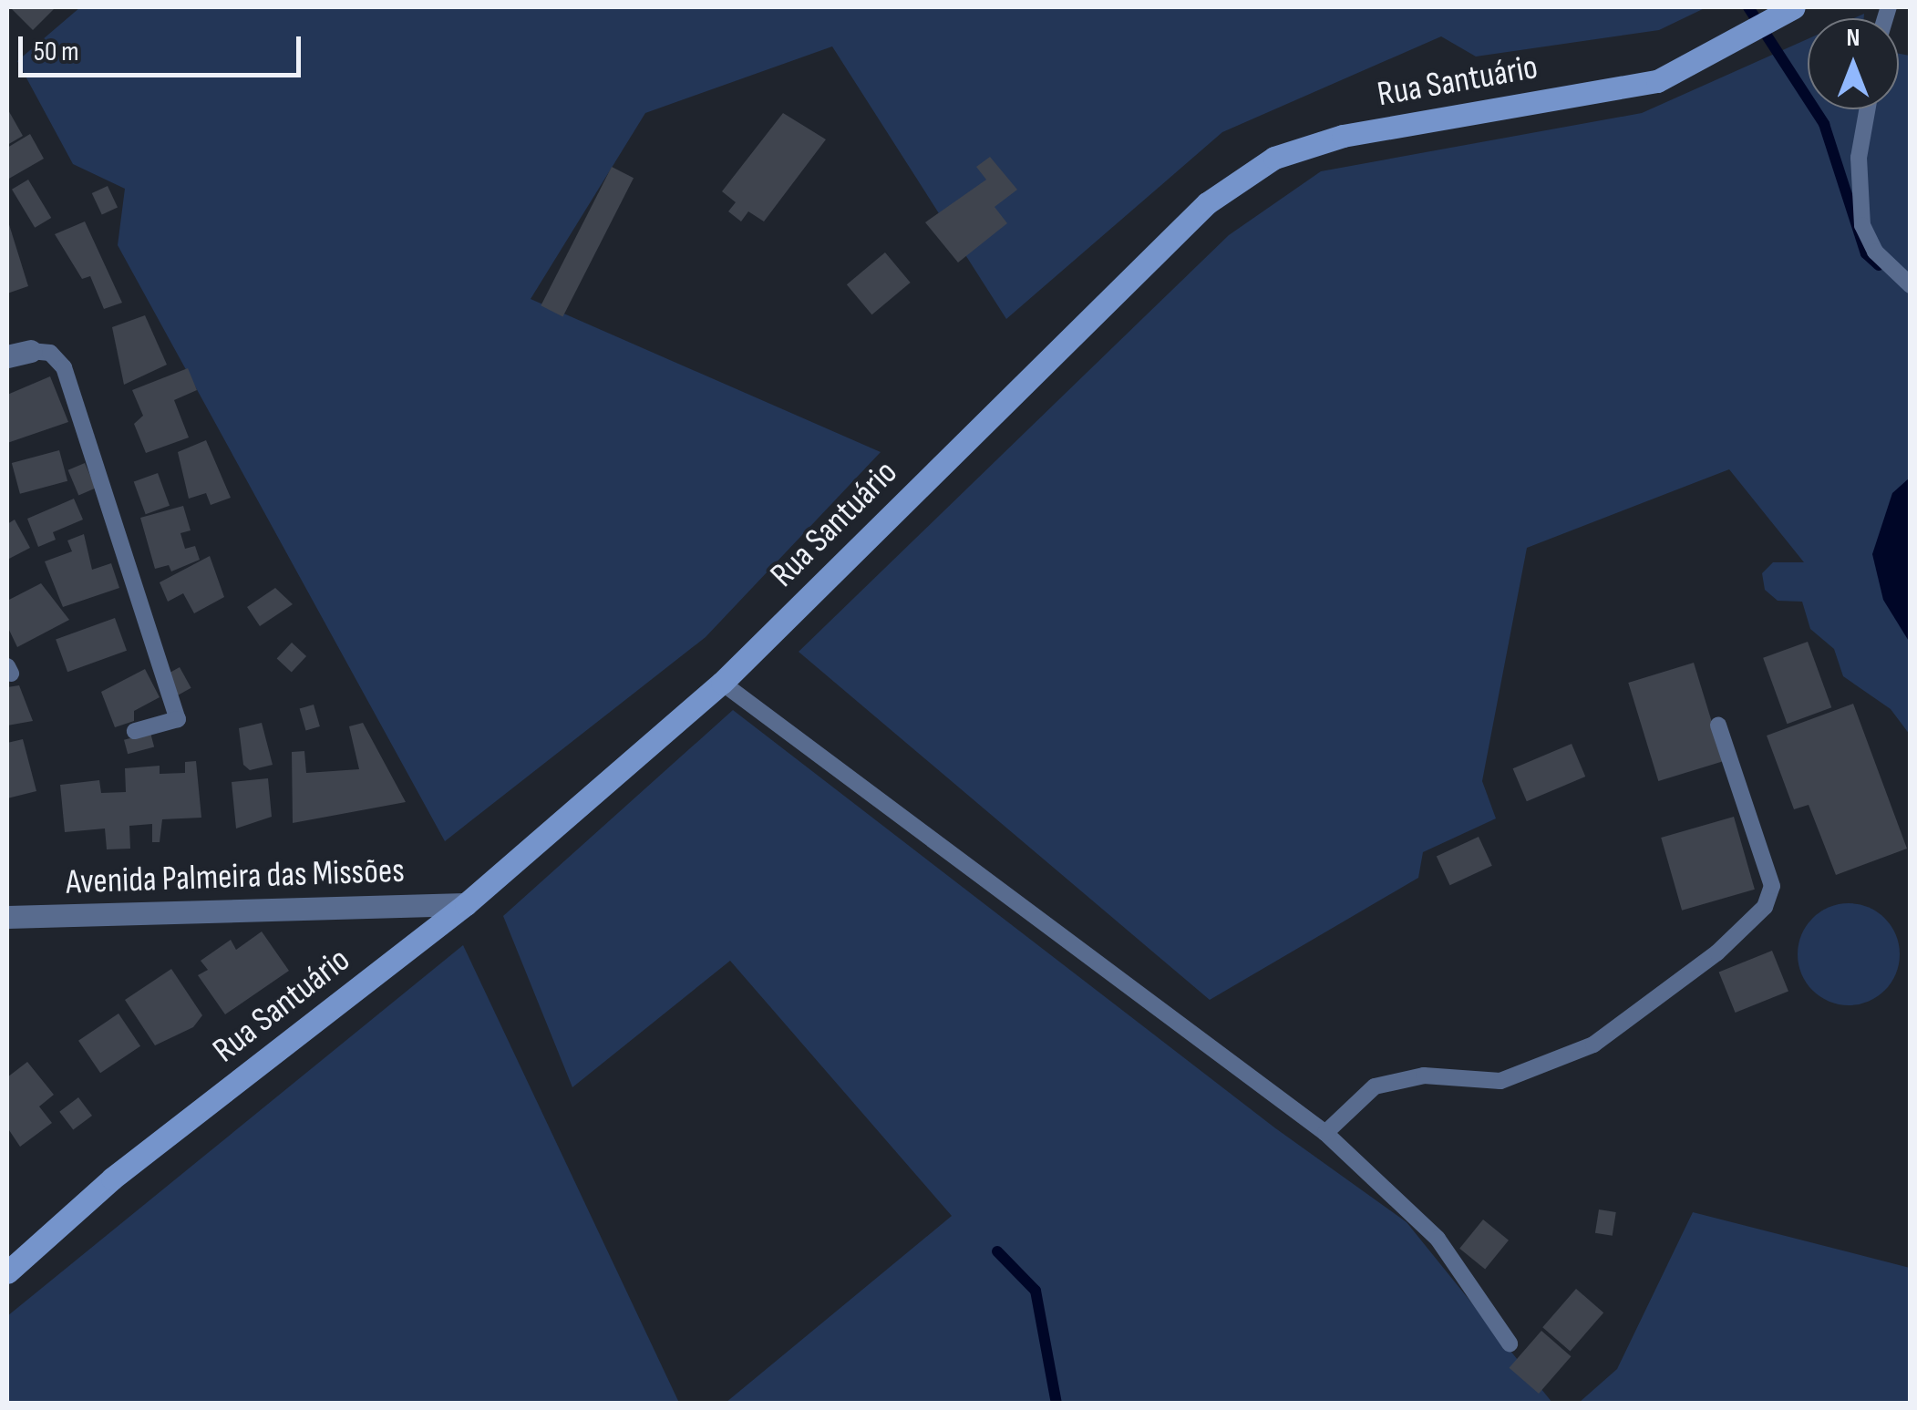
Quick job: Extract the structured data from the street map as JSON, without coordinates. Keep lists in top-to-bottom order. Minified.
{"streets":{"street":["Rua Santuário","Avenida Palmeira das Missões"]},"crossings":[["Rua Santuário","Avenida Palmeira das Missões"]],"scale_bar":"50 m","north":"top"}
